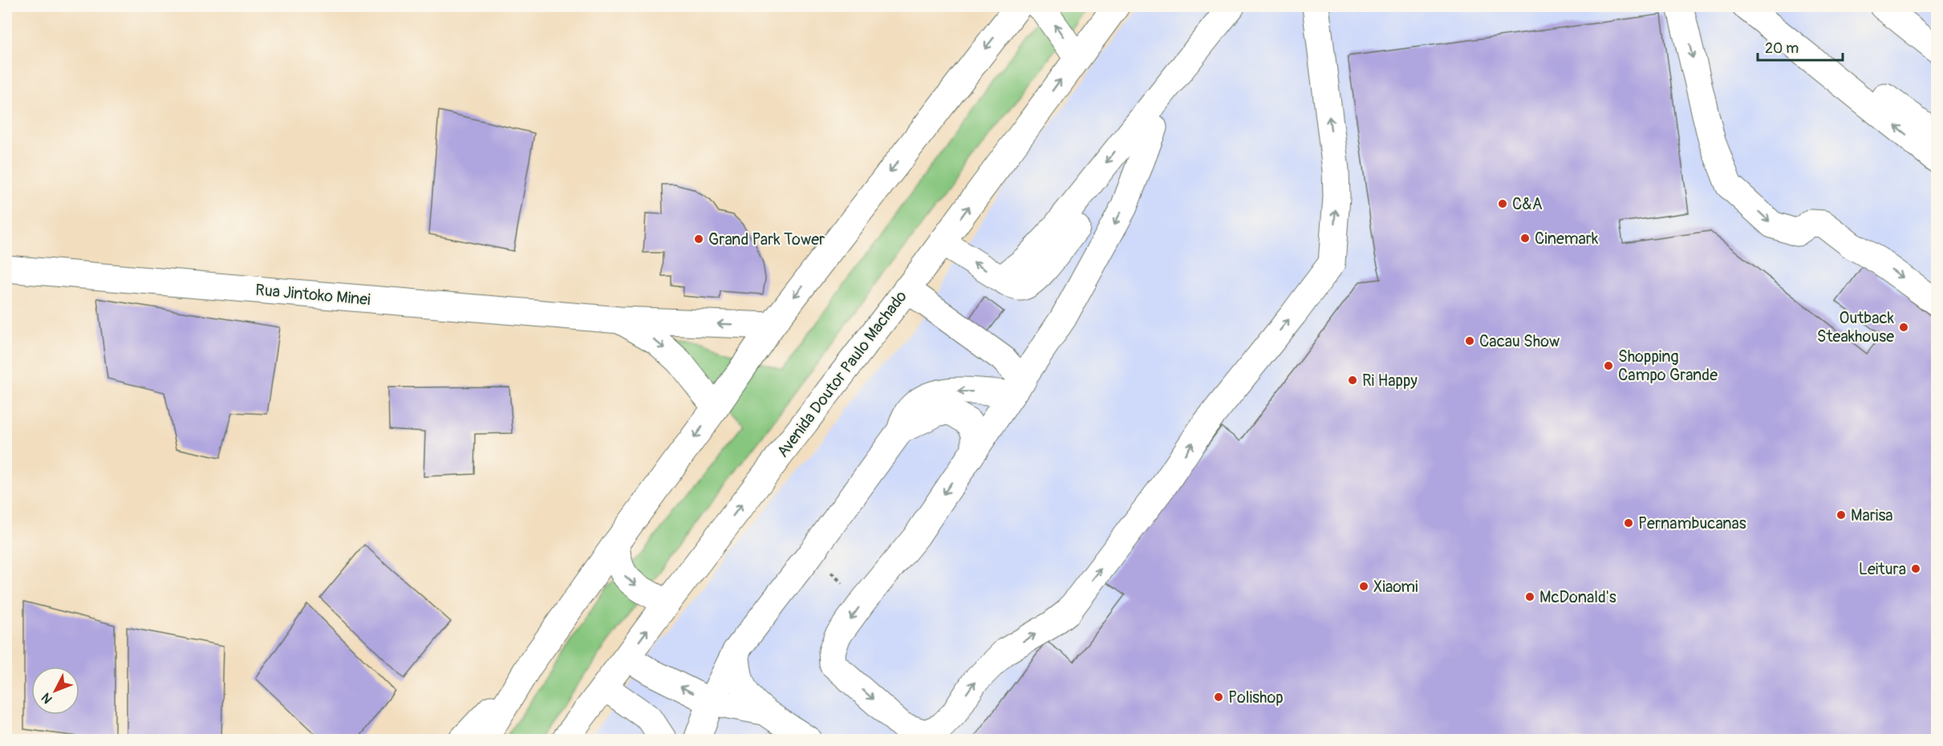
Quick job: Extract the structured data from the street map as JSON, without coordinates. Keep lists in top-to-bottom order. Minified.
{"streets":{"street":["Rua Jintoko Minei","Avenida Doutor Paulo Machado"]},"places":["C&A","Cinemark","Grand Park Tower","Outback Steakhouse","Cacau Show","Shopping Campo Grande","Ri Happy","Marisa","Pernambucanas","Leitura","Xiaomi","McDonald's","Polishop"],"scale_bar":"20 m","north":"bottom left"}
